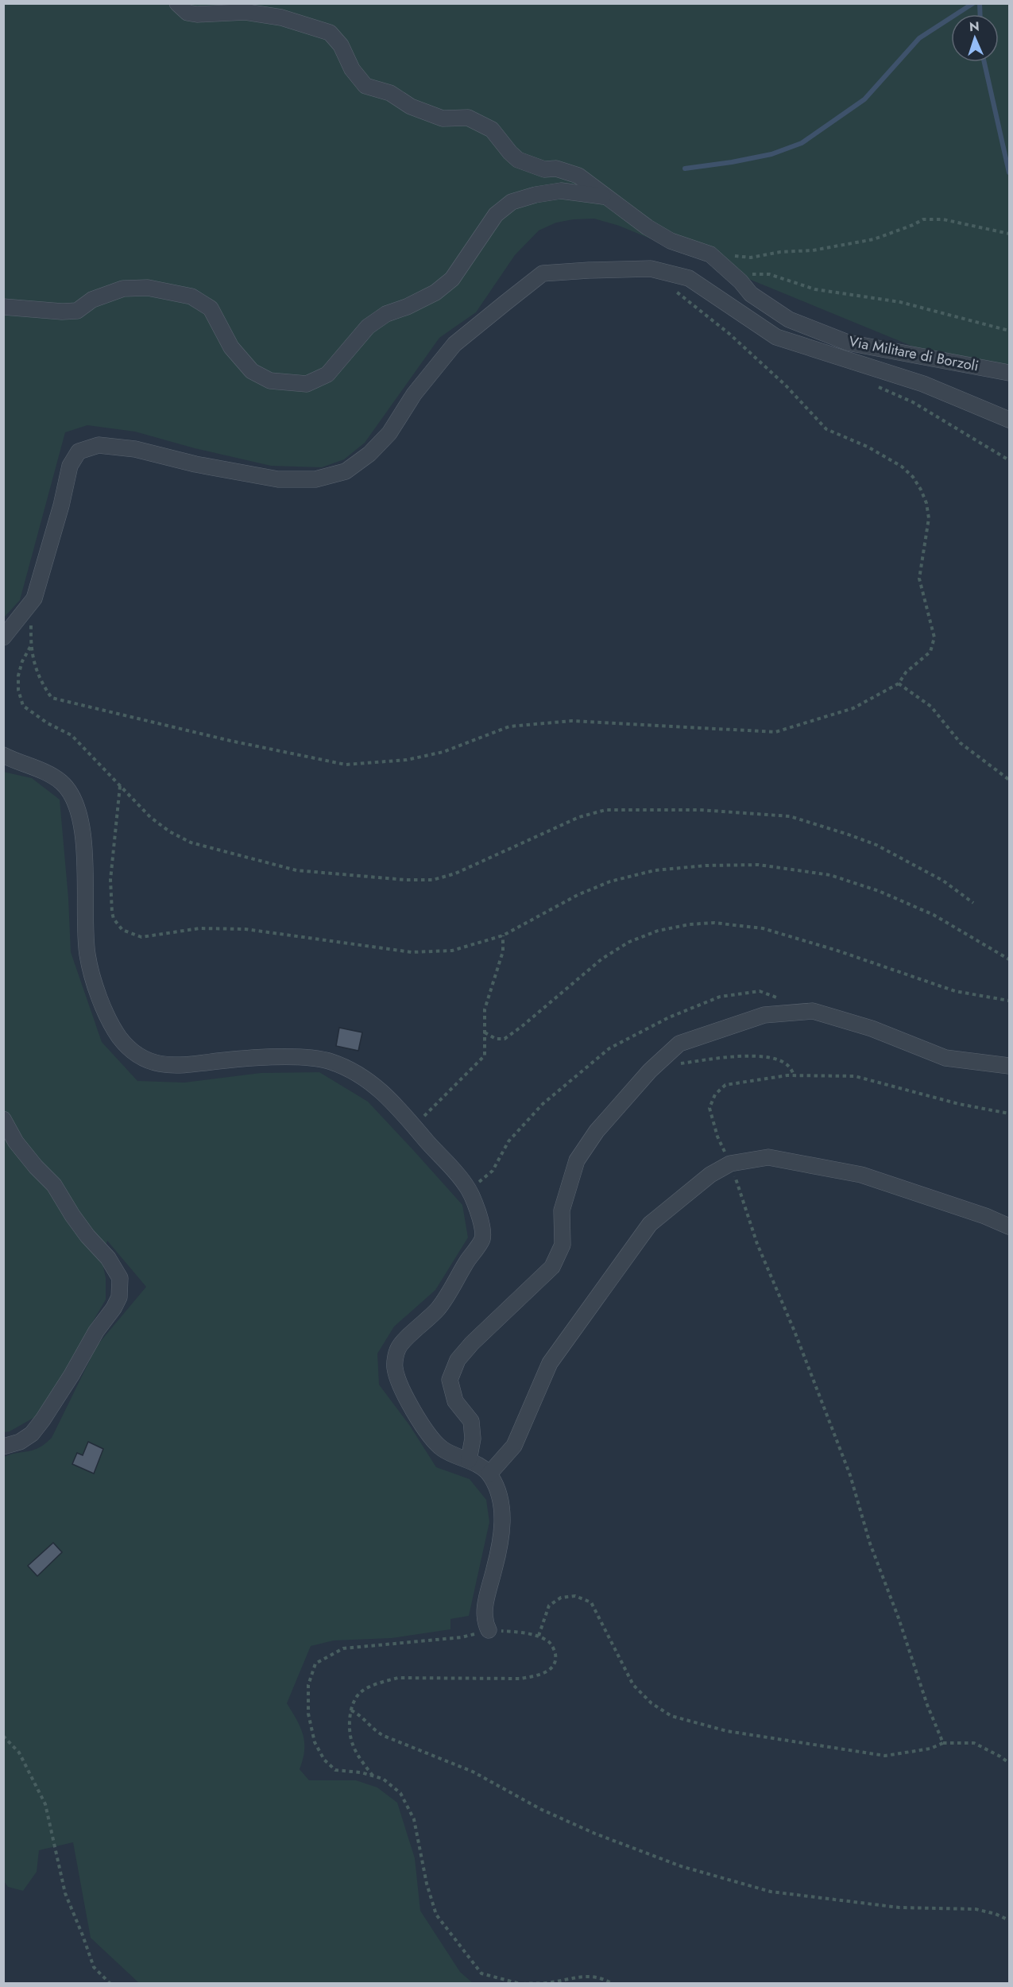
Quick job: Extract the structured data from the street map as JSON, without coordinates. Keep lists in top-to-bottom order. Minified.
{"streets":{"street":["Via Militare di Borzoli"]},"north":"top"}
